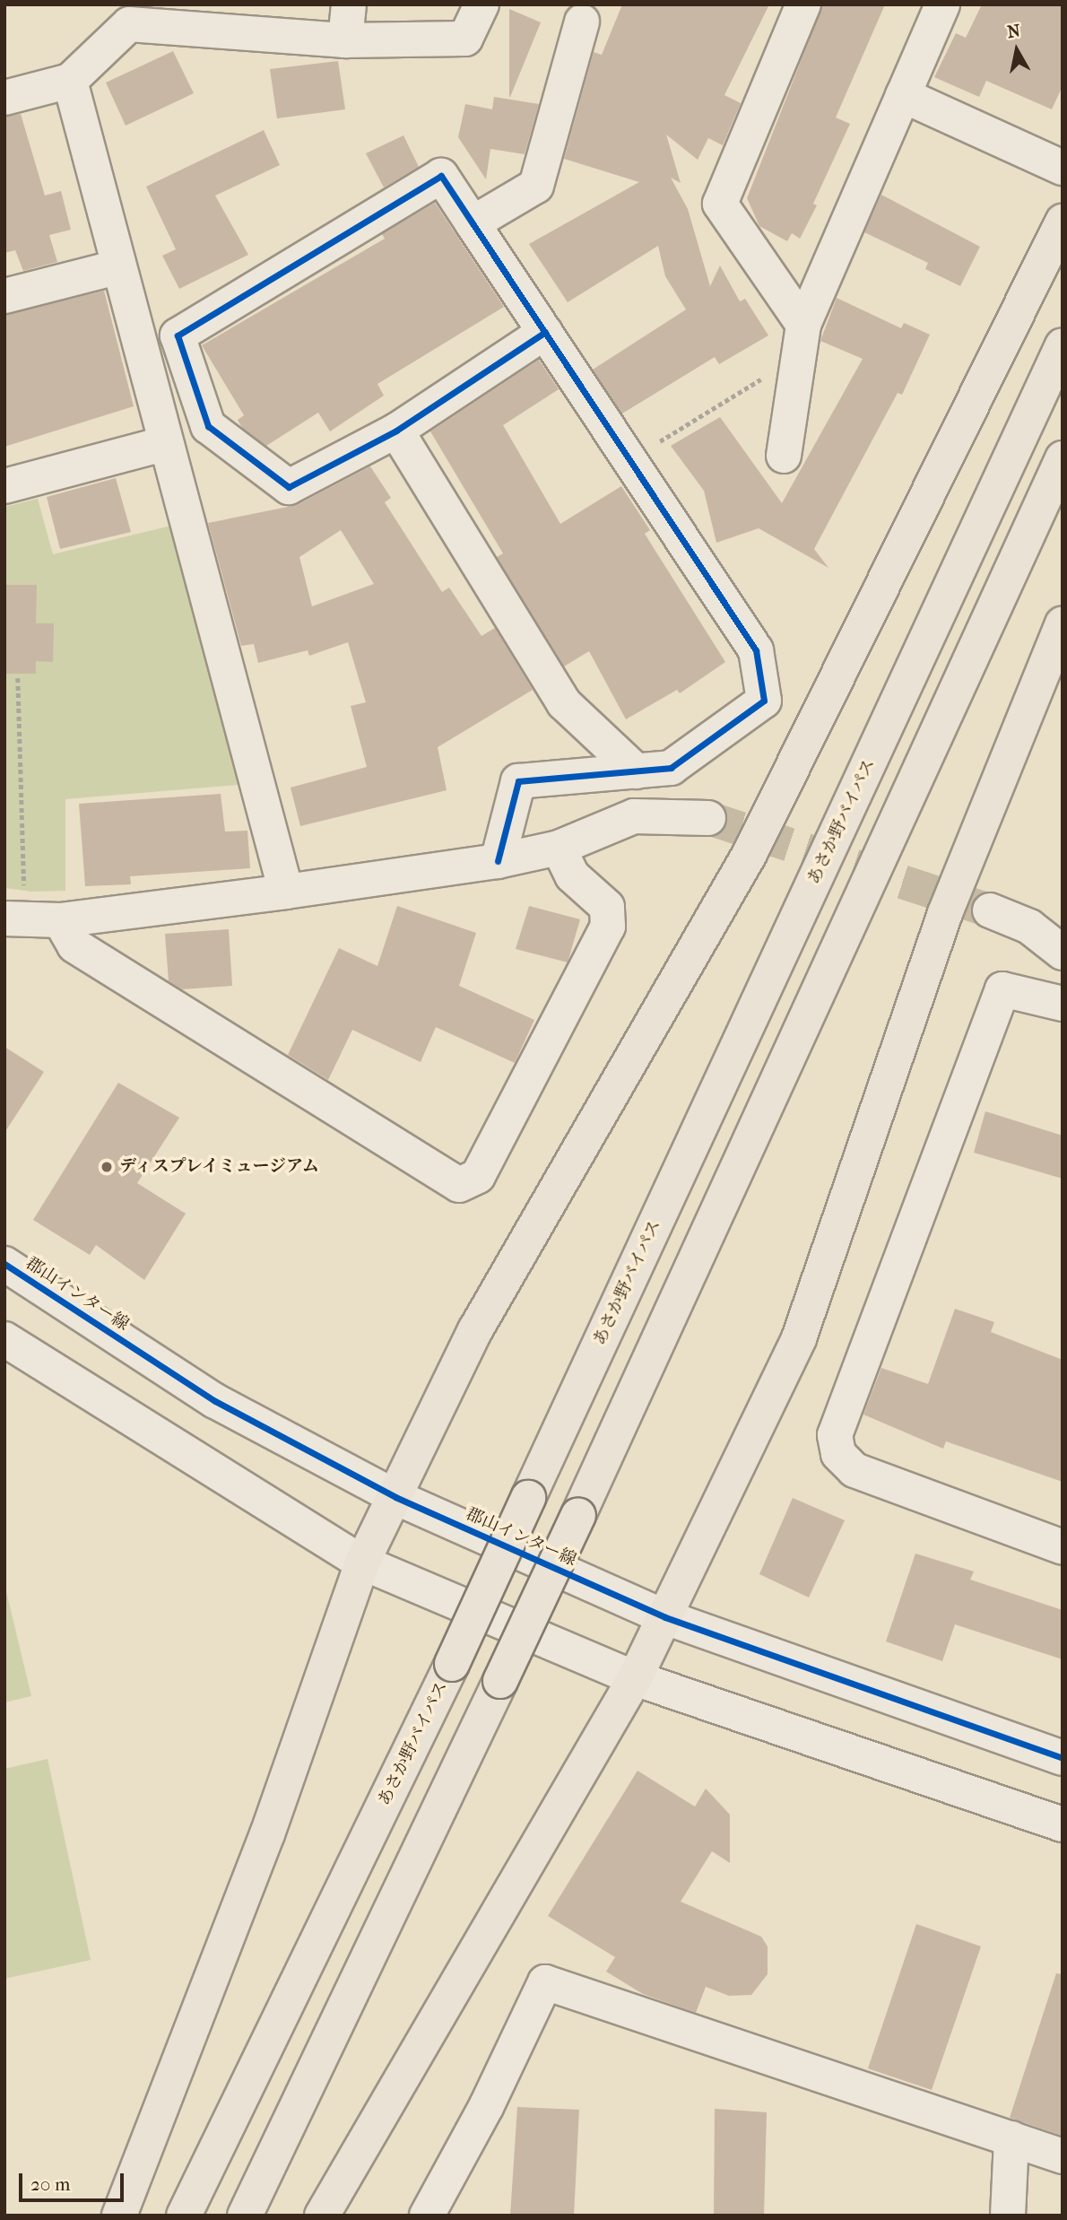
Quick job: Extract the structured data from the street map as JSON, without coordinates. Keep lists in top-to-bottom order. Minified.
{"streets":{"highway":["あさか野バイパス"],"street":["郡山インター線"]},"places":["ディスプレイミュージアム"],"scale_bar":"20 m","north":"top"}
